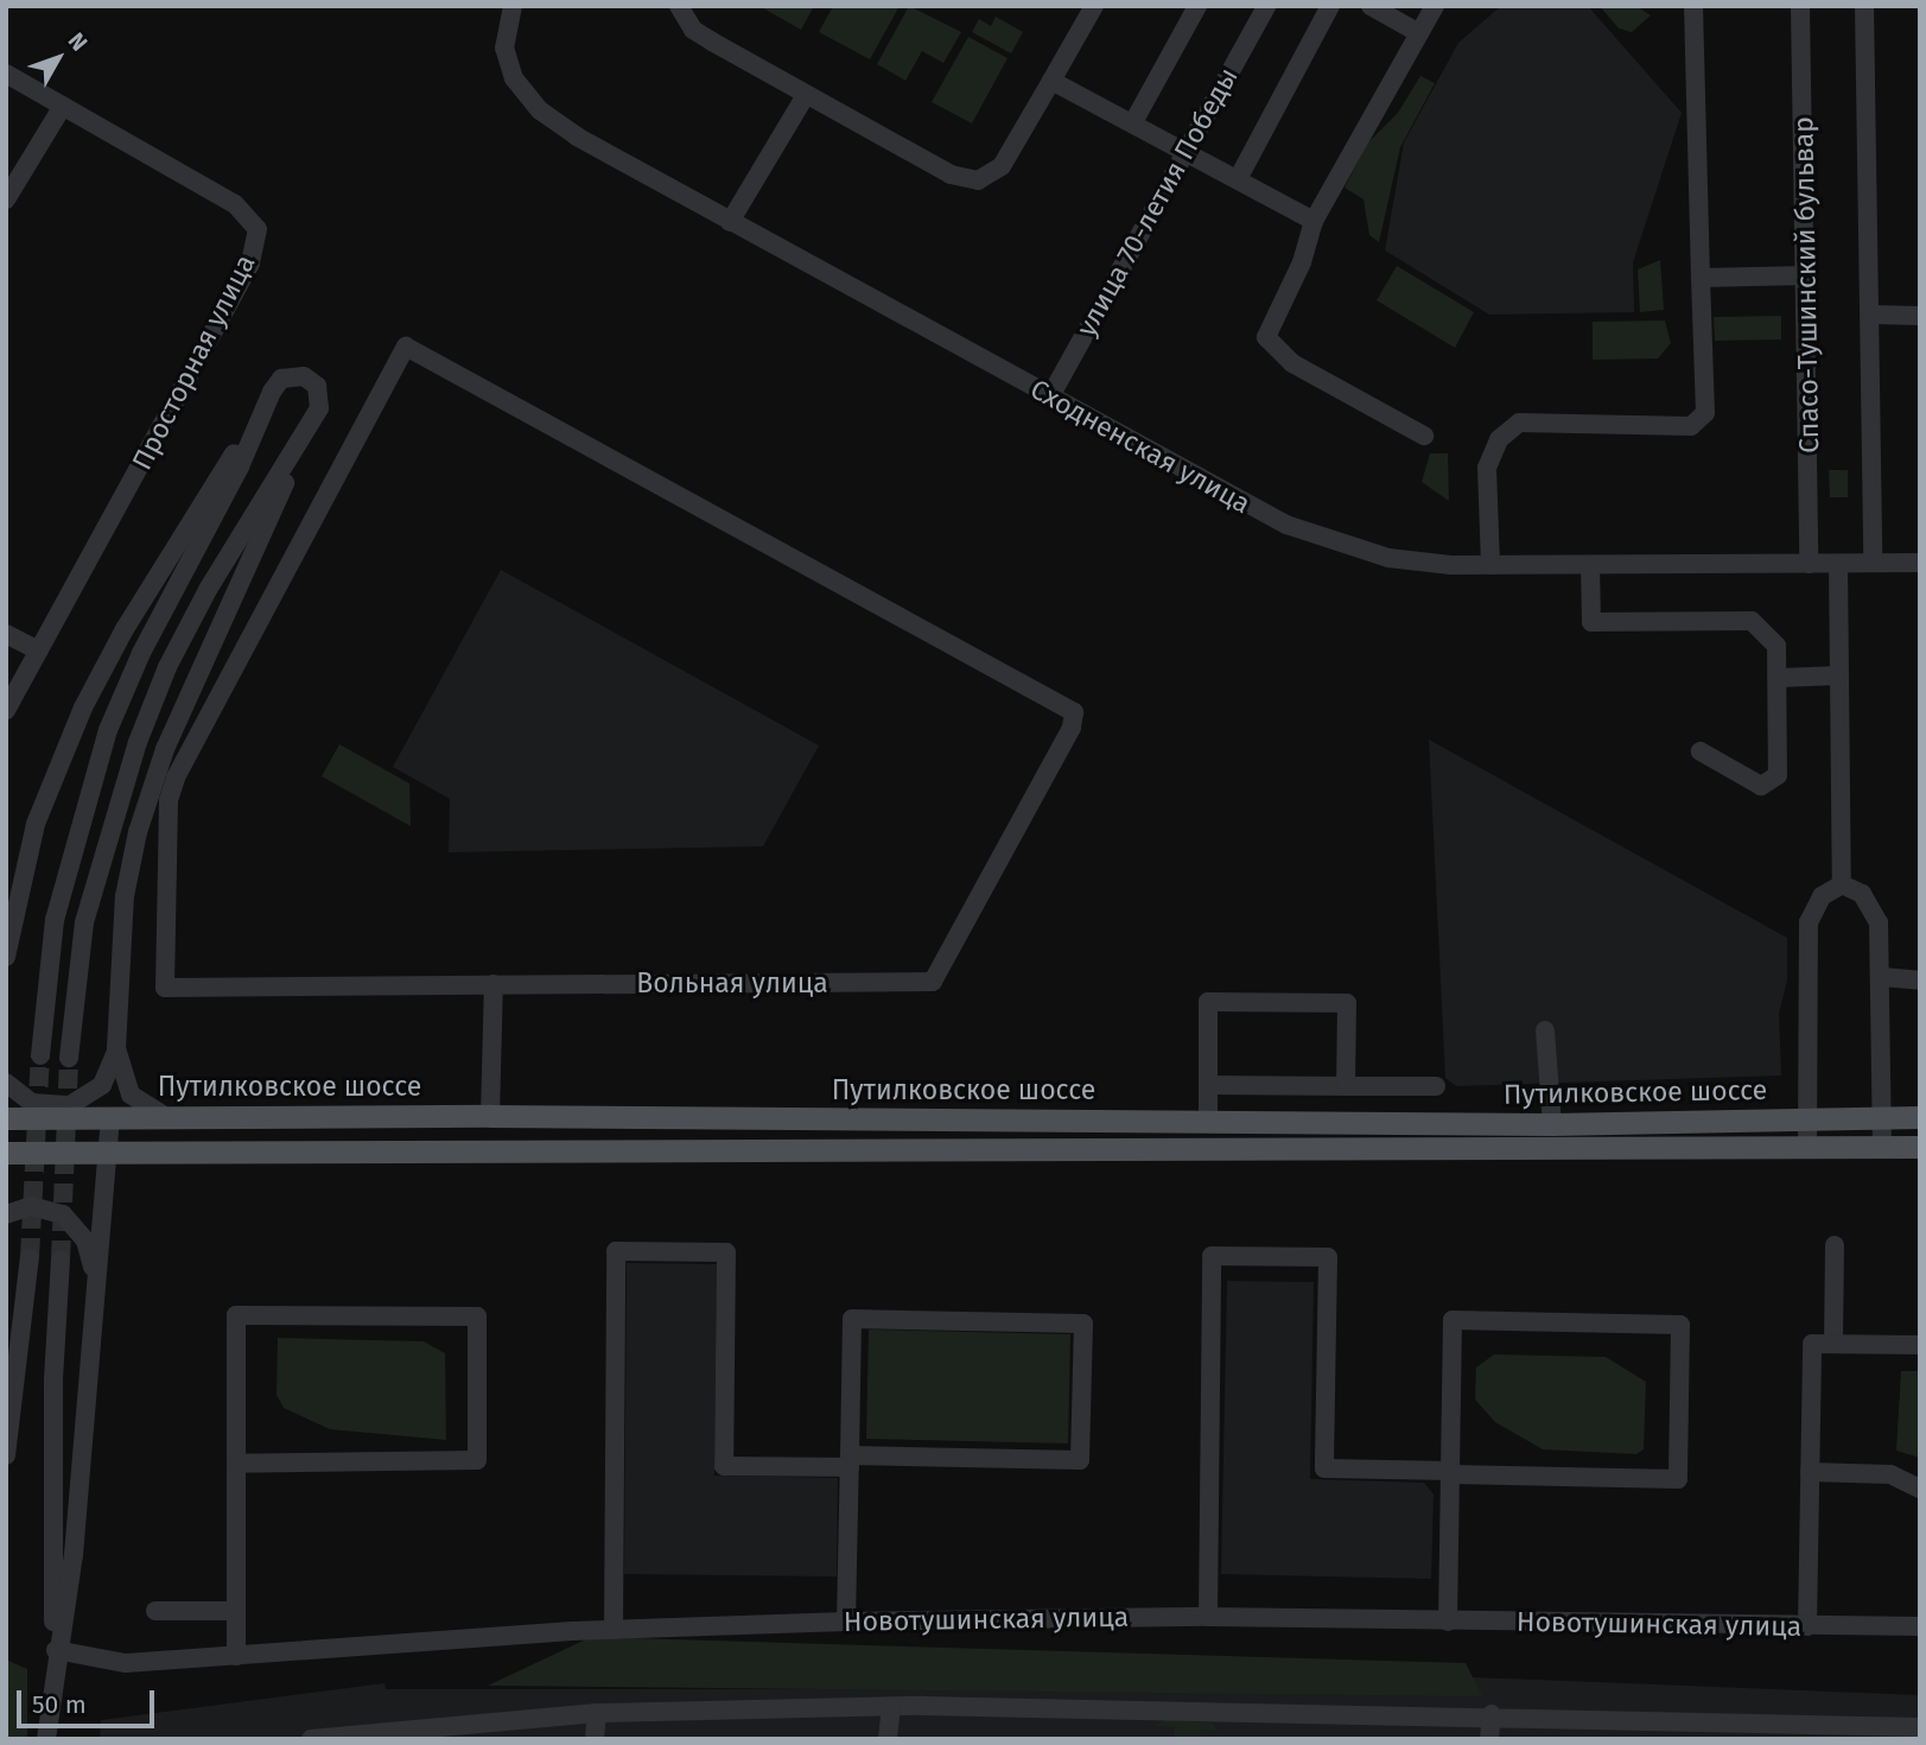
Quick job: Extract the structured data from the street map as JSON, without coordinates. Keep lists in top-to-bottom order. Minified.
{"streets":{"main road":["Путилковское шоссе"],"street":["улица 70-летия Победы","Спасо-Тушинский бульвар","Просторная улица","Сходненская улица","Вольная улица","Новотушинская улица"]},"crossings":[["улица 70-летия Победы","Сходненская улица"],["Спасо-Тушинский бульвар","Сходненская улица"]],"scale_bar":"50 m","north":"top right"}
